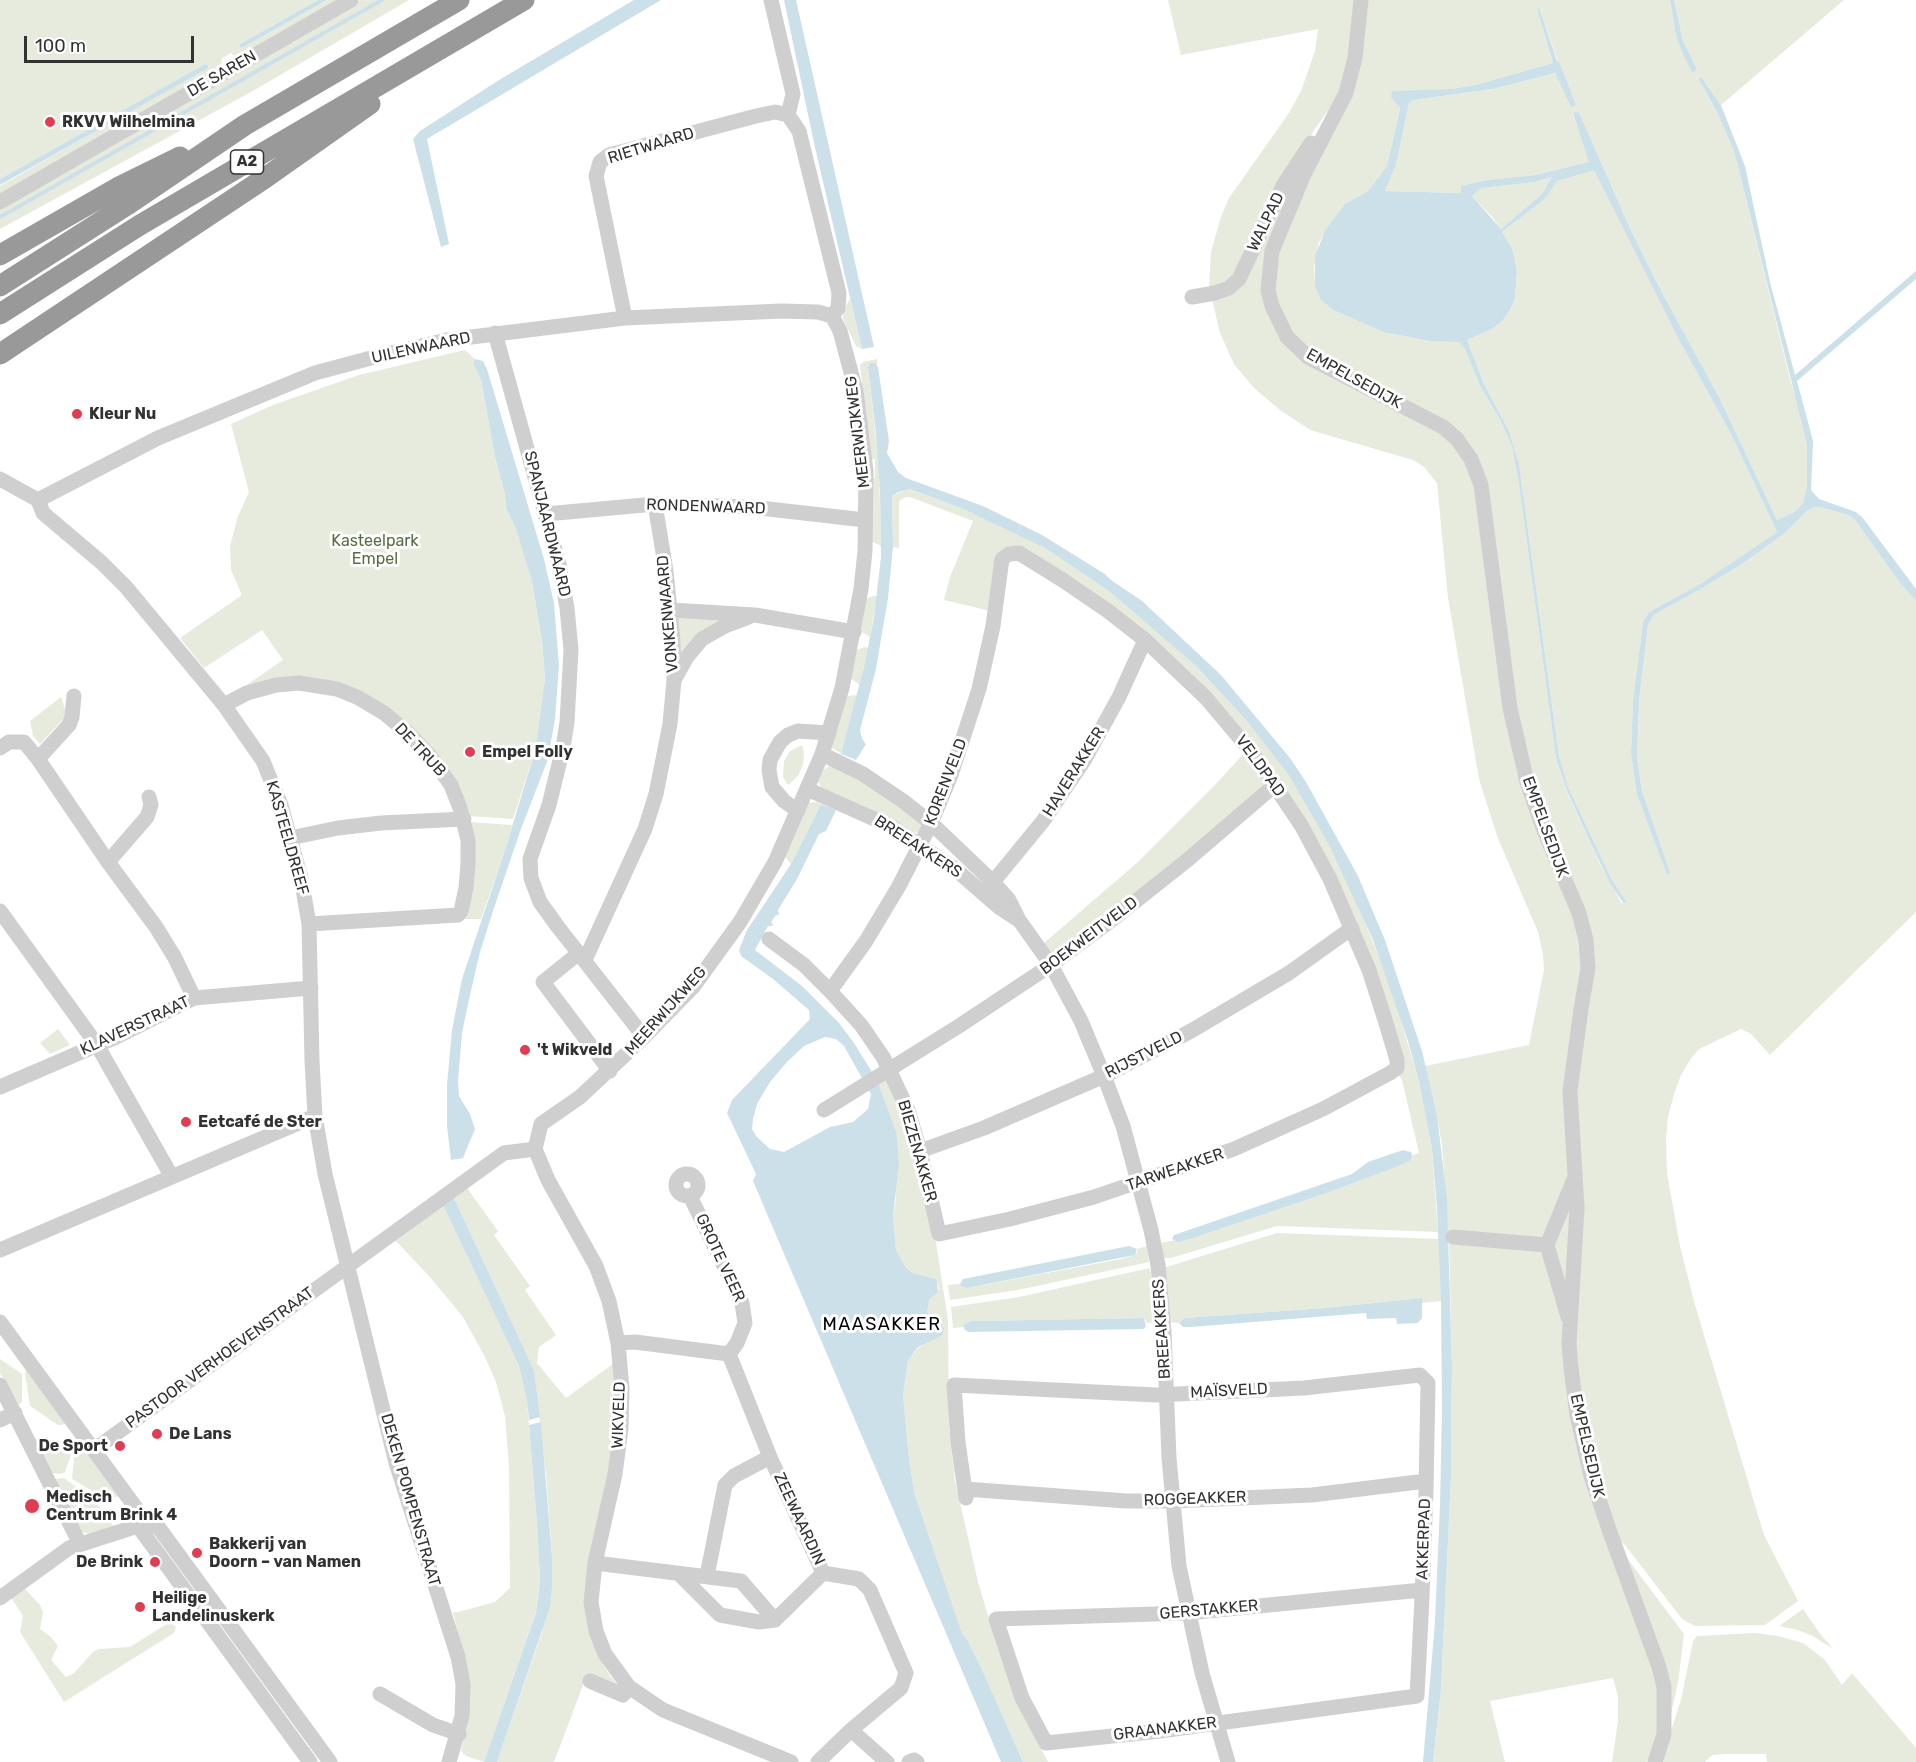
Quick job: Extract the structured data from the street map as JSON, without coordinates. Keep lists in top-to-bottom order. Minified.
{"streets":{"highway":["A2"],"street":["DE SAREN","RIETWAARD","WALPAD","UILENWAARD","EMPELSEDIJK","MEERWIJKWEG","RONDENWAARD","SPANJAARDWAARD","VONKENWAARD","DE TRUB","VELDPAD","HAVERAKKER","KORENVELD","KASTEELDREEF","BREEAKKERS","BOEKWEITVELD","KLAVERSTRAAT","RIJSTVELD","BIEZENAKKER","TARWEAKKER","GROTE VEER","PASTOOR VERHOEVENSTRAAT","MAÏSVELD","WIKVELD","ROGGEAKKER","DEKEN POMPENSTRAAT","ZEEWAARDIN","AKKERPAD","GERSTAKKER","GRAANAKKER"]},"crossings":[["RIETWAARD","UILENWAARD"],["WALPAD","EMPELSEDIJK"],["UILENWAARD","MEERWIJKWEG"],["UILENWAARD","SPANJAARDWAARD"],["UILENWAARD","KASTEELDREEF"],["MEERWIJKWEG","RONDENWAARD"],["MEERWIJKWEG","SPANJAARDWAARD"],["MEERWIJKWEG","BREEAKKERS"],["MEERWIJKWEG","WIKVELD"],["RONDENWAARD","SPANJAARDWAARD"],["RONDENWAARD","VONKENWAARD"],["SPANJAARDWAARD","VONKENWAARD"],["DE TRUB","KASTEELDREEF"],["VELDPAD","HAVERAKKER"],["VELDPAD","KORENVELD"],["VELDPAD","BOEKWEITVELD"],["VELDPAD","RIJSTVELD"],["VELDPAD","TARWEAKKER"],["HAVERAKKER","BREEAKKERS"],["KORENVELD","BREEAKKERS"],["KORENVELD","BIEZENAKKER"],["KASTEELDREEF","KLAVERSTRAAT"],["KASTEELDREEF","PASTOOR VERHOEVENSTRAAT"],["KASTEELDREEF","DEKEN POMPENSTRAAT"],["BREEAKKERS","BOEKWEITVELD"],["BREEAKKERS","RIJSTVELD"],["BREEAKKERS","TARWEAKKER"],["BREEAKKERS","MAÏSVELD"],["BREEAKKERS","ROGGEAKKER"],["BREEAKKERS","GERSTAKKER"],["BREEAKKERS","GRAANAKKER"],["BOEKWEITVELD","BIEZENAKKER"],["RIJSTVELD","BIEZENAKKER"],["BIEZENAKKER","TARWEAKKER"],["GROTE VEER","ZEEWAARDIN"],["PASTOOR VERHOEVENSTRAAT","DEKEN POMPENSTRAAT"],["MAÏSVELD","ROGGEAKKER"],["MAÏSVELD","AKKERPAD"],["ROGGEAKKER","AKKERPAD"],["AKKERPAD","GERSTAKKER"],["AKKERPAD","GRAANAKKER"],["GERSTAKKER","GRAANAKKER"]],"districts":["MAASAKKER"],"parks":["Kasteelpark Empel"],"places":["RKVV Wilhelmina","Kleur Nu","Empel Folly","'t Wikveld","Eetcafé de Ster","De Lans","De Sport","Medisch Centrum Brink 4","Bakkerij van Doorn – van Namen","De Brink","Heilige Landelinuskerk"],"scale_bar":"100 m"}
